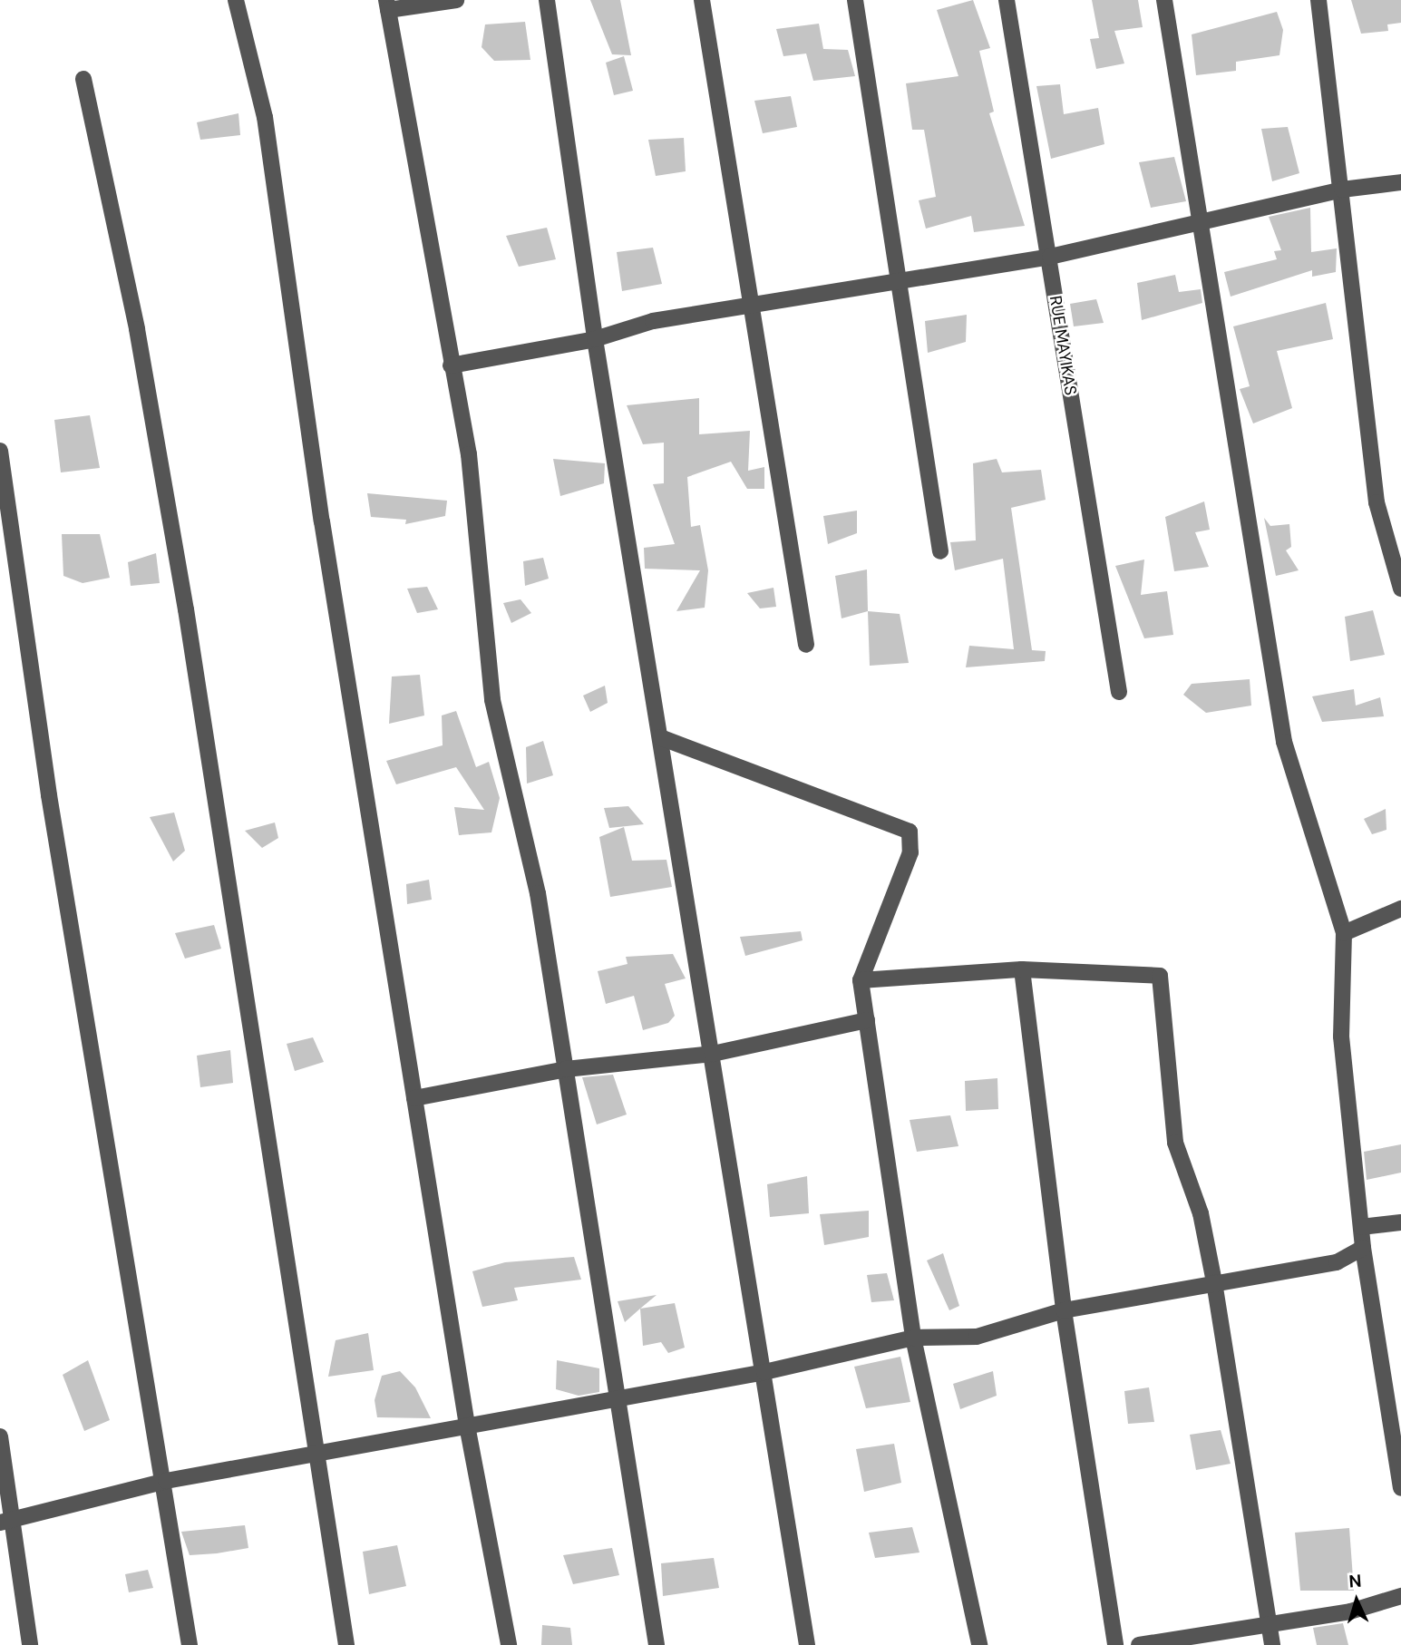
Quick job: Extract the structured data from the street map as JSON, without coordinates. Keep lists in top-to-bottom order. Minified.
{"streets":{"street":["RUE MAYIKAS"]},"north":"top"}
